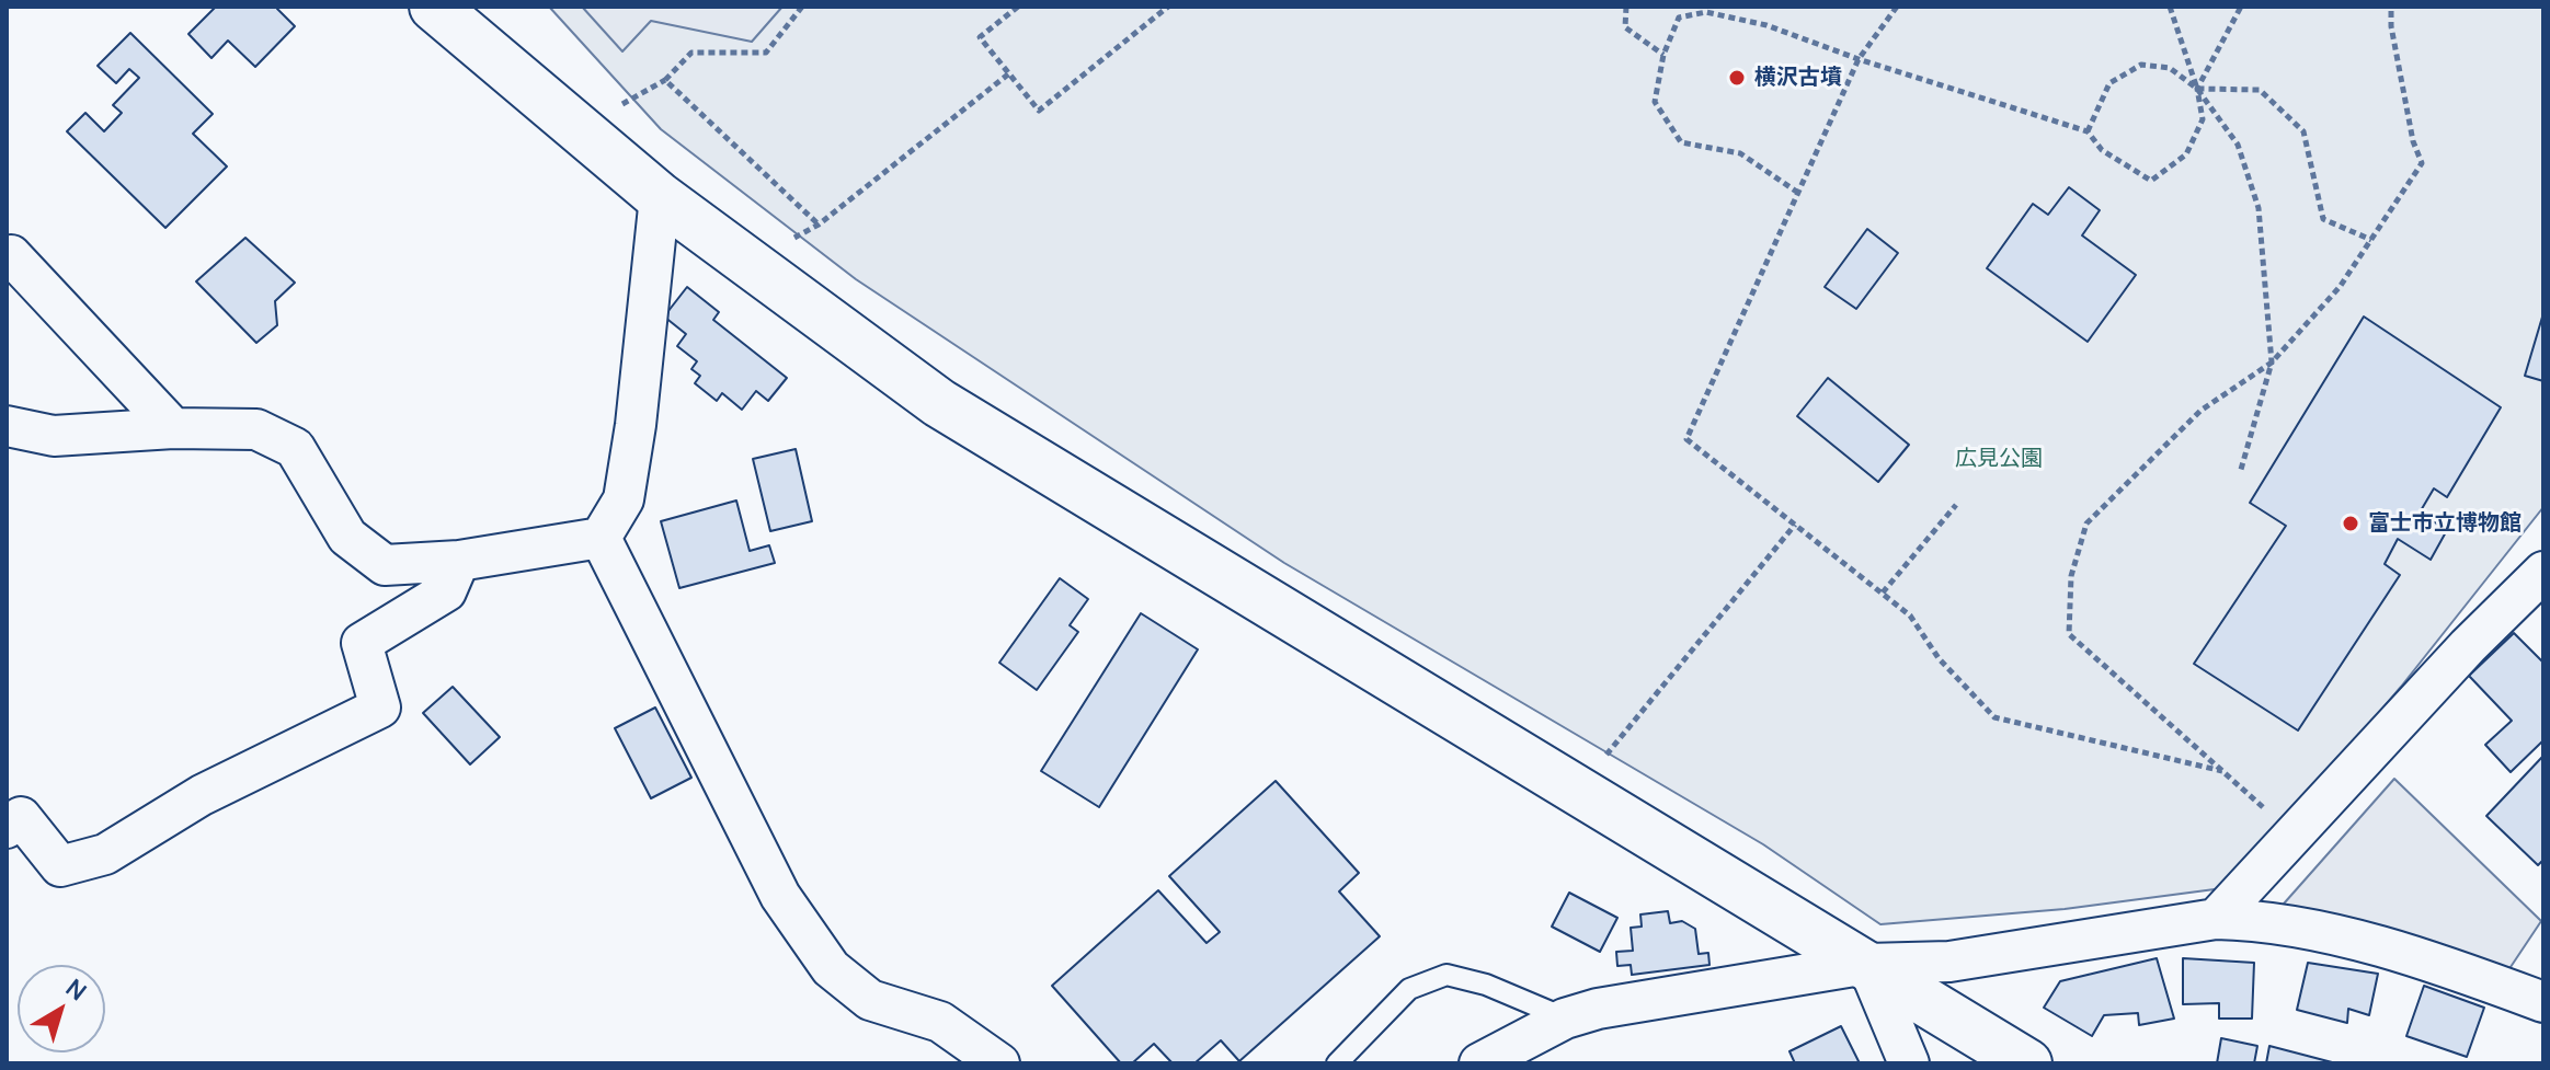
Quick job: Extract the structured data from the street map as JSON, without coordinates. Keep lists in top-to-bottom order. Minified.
{"parks":["広見公園"],"places":["横沢古墳","富士市立博物館"],"north":"top right"}
